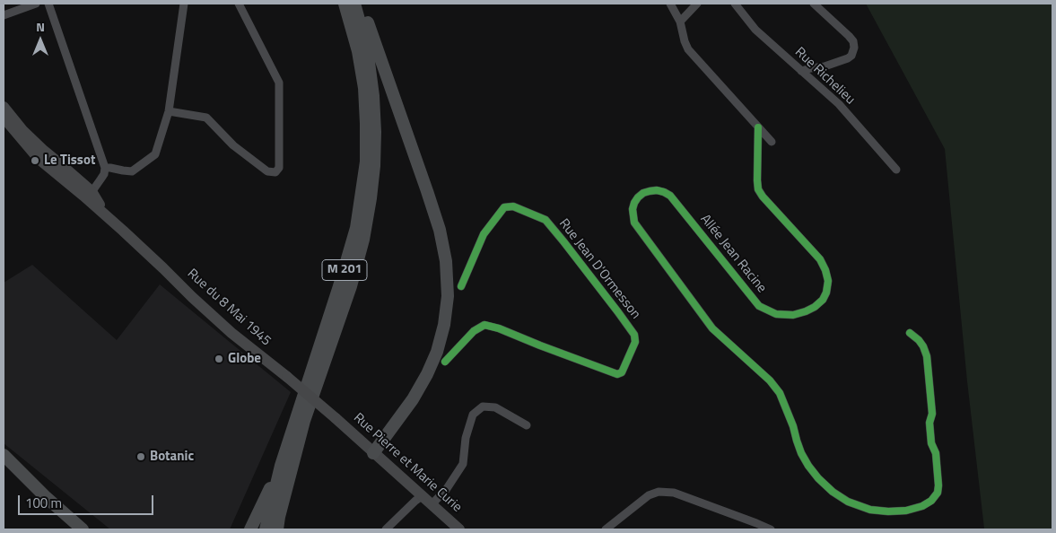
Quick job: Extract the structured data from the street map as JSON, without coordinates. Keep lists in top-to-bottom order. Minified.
{"streets":{"highway":["M 201"],"main road":["Rue du 8 Mai 1945","Rue Pierre et Marie Curie"],"street":["Rue Richelieu","Allée Jean Racine","Rue Jean D'Ormesson"]},"crossings":[["Rue du 8 Mai 1945","Rue Pierre et Marie Curie"]],"places":["Le Tissot","Globe","Botanic"],"scale_bar":"100 m","north":"top"}
